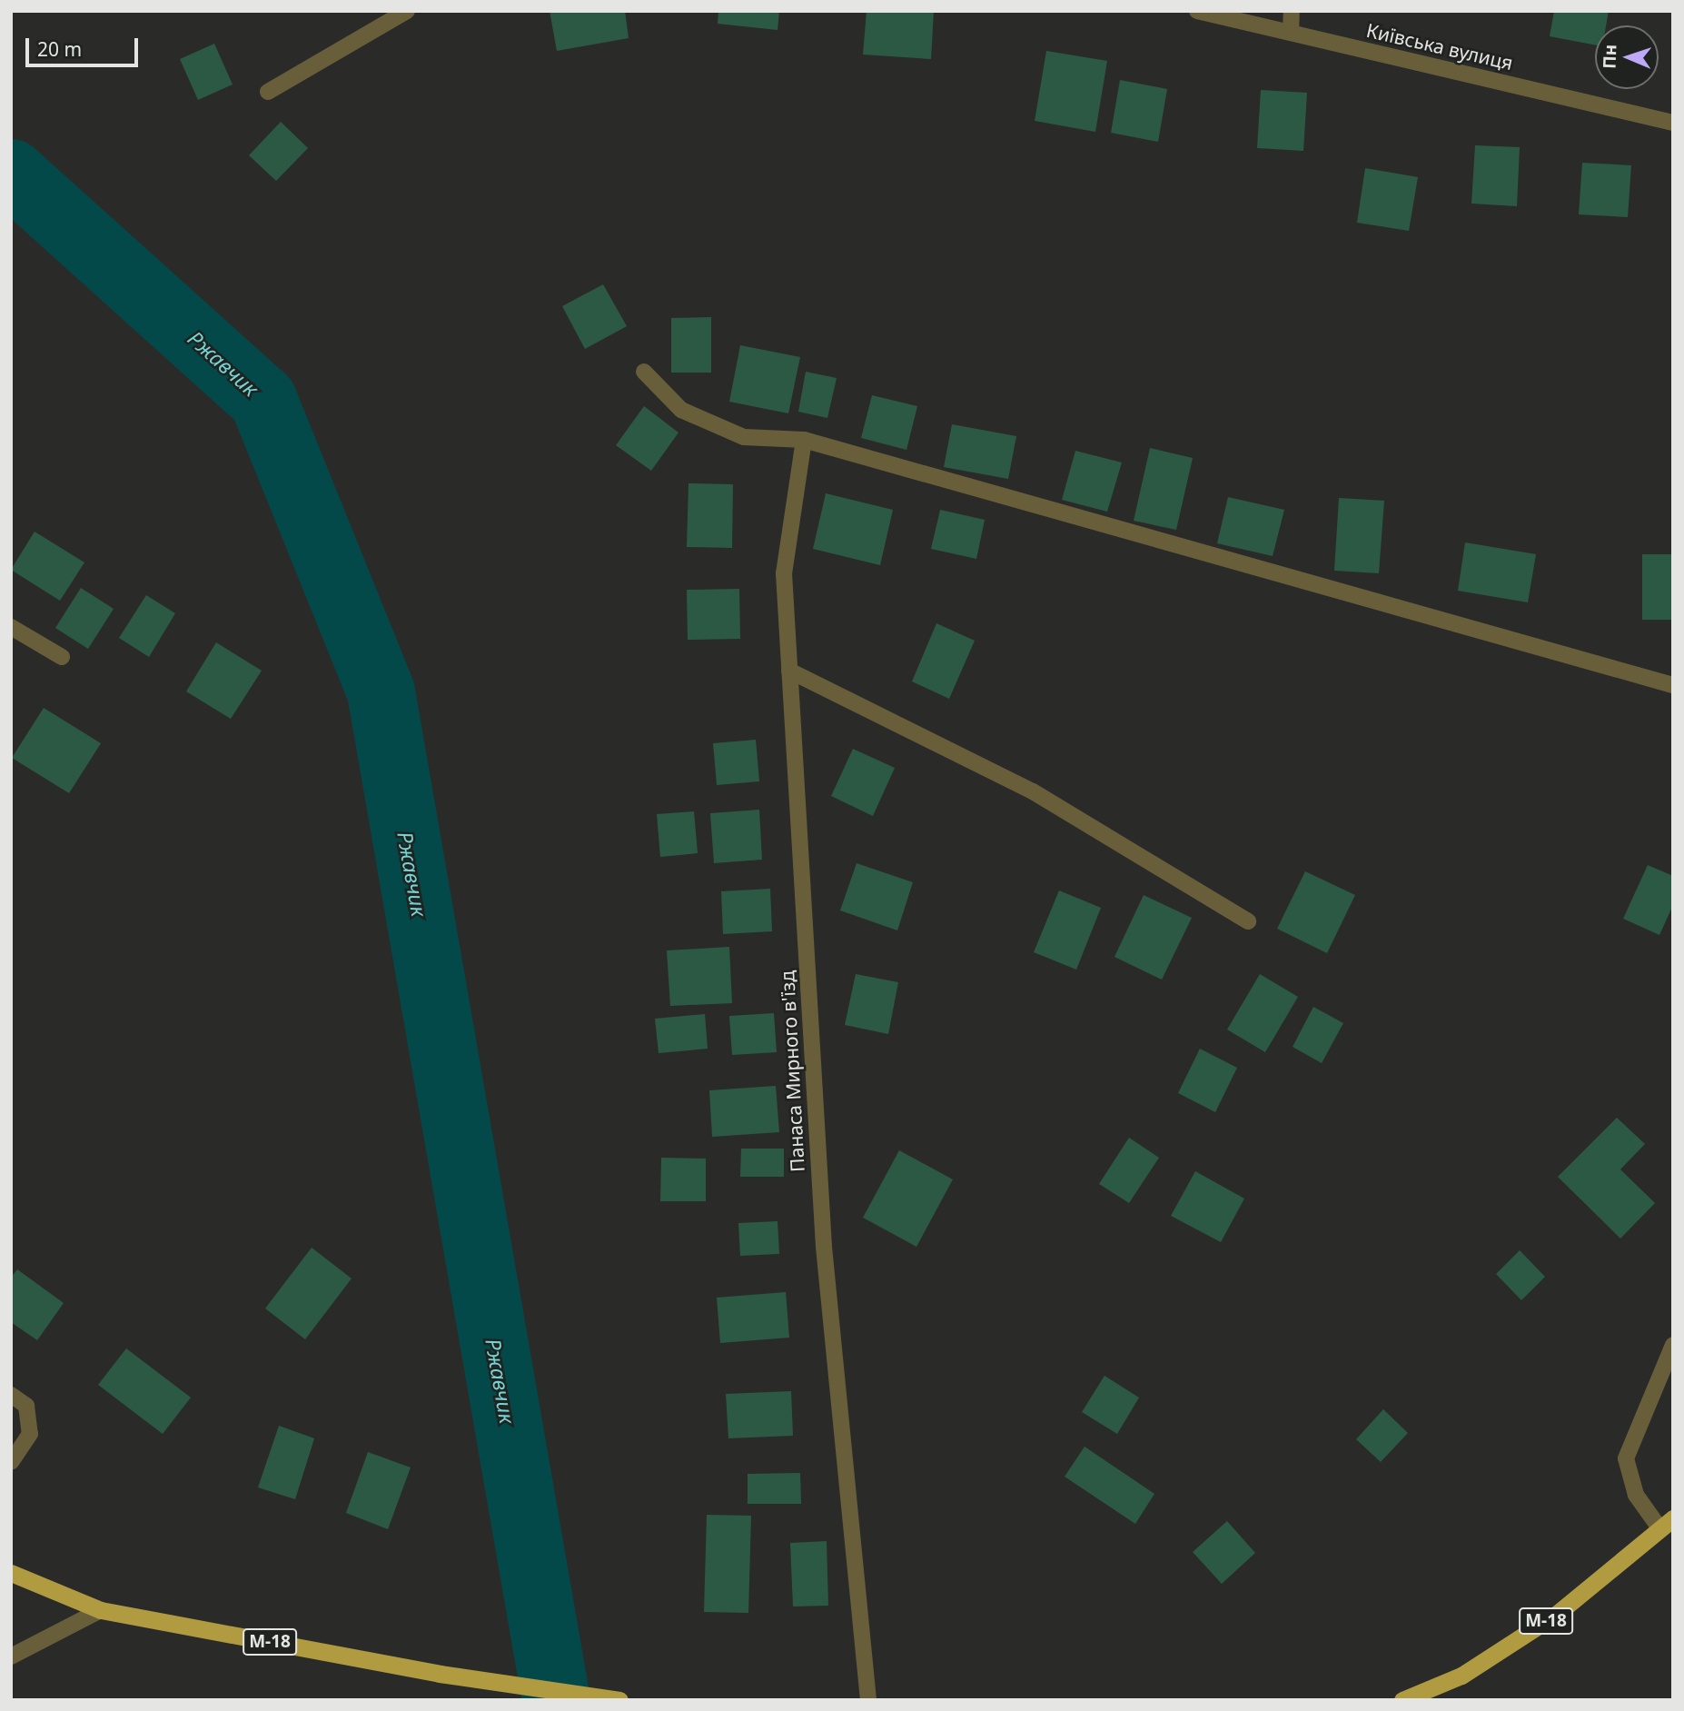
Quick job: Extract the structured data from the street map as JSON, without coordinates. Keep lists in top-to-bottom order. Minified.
{"streets":{"highway":["М-18"],"street":["Київська вулиця","Панаса Мирного в'їзд"]},"water":["Ржавчик"],"scale_bar":"20 m","north":"left"}
